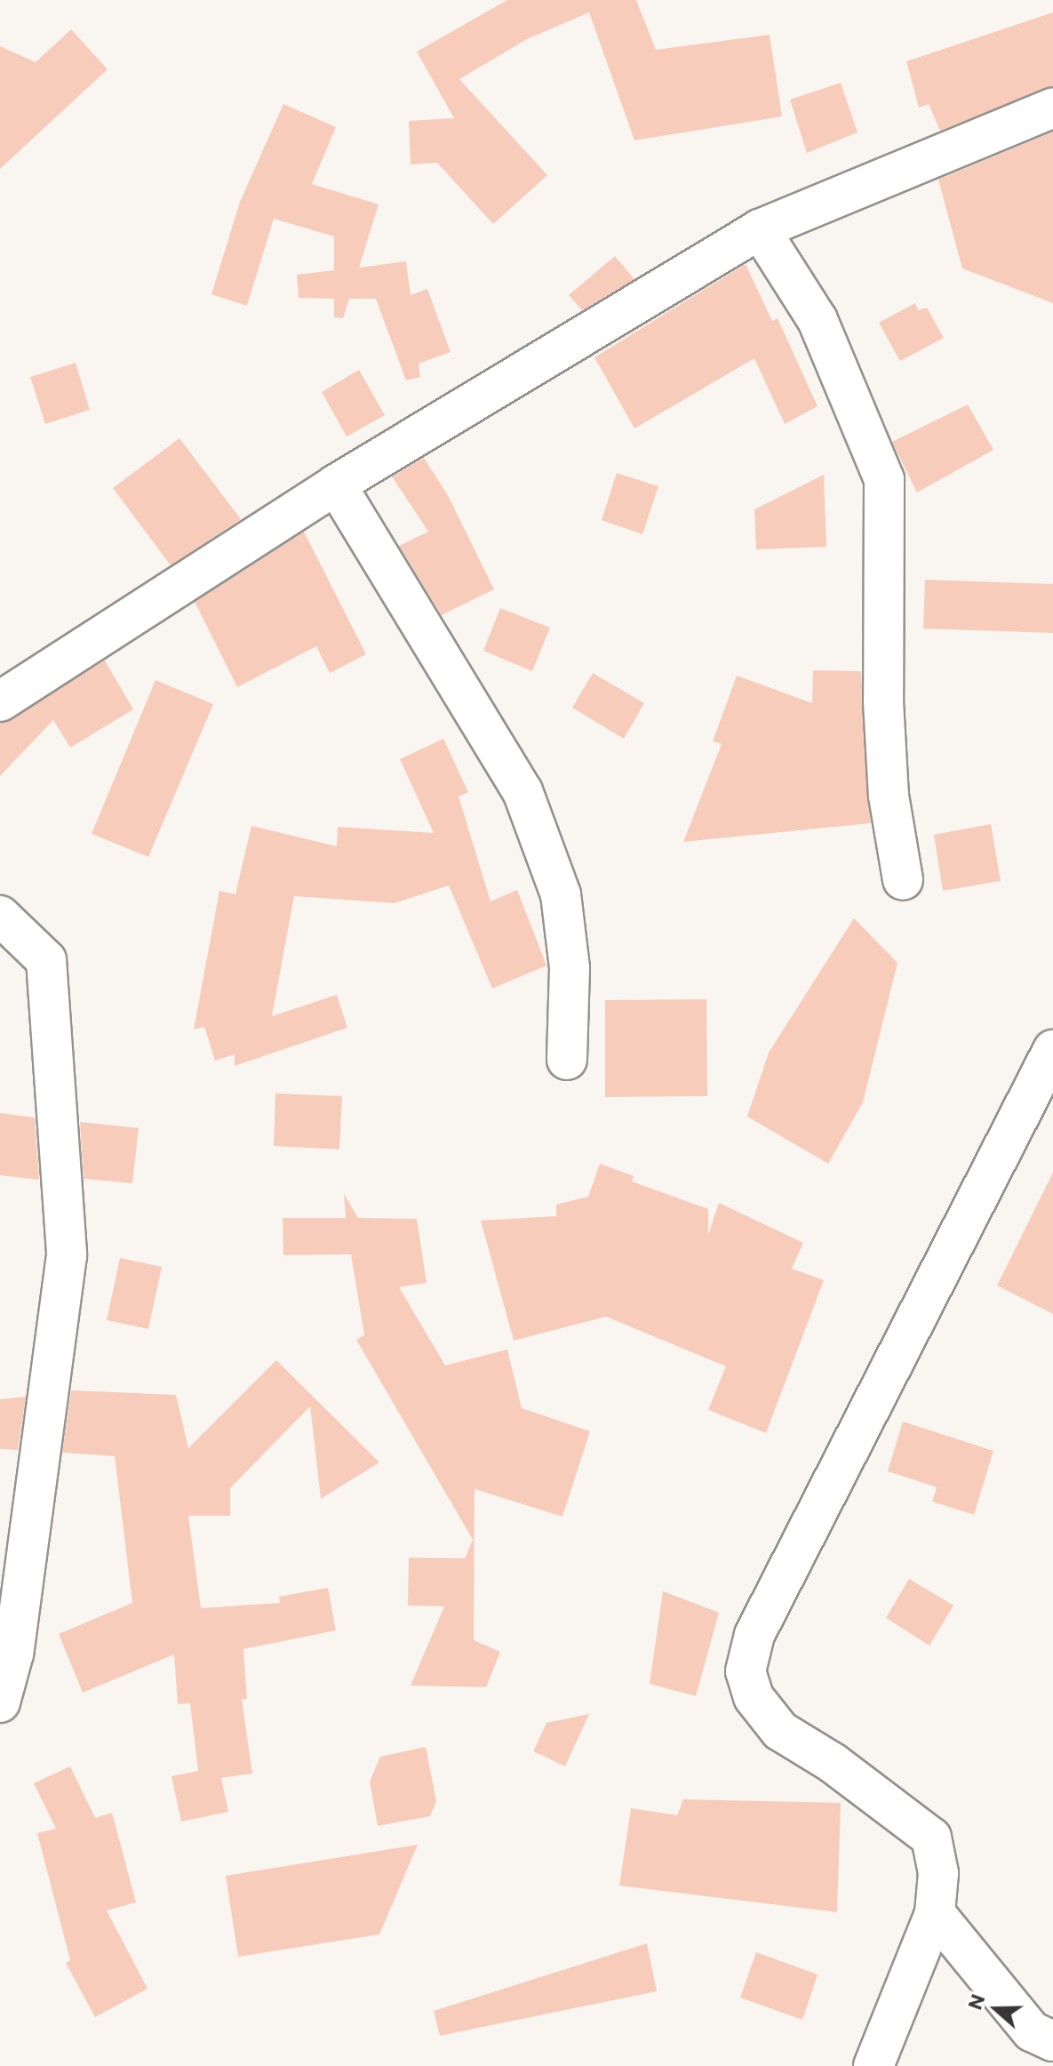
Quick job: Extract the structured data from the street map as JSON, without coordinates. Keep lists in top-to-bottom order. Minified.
{"north":"left"}
